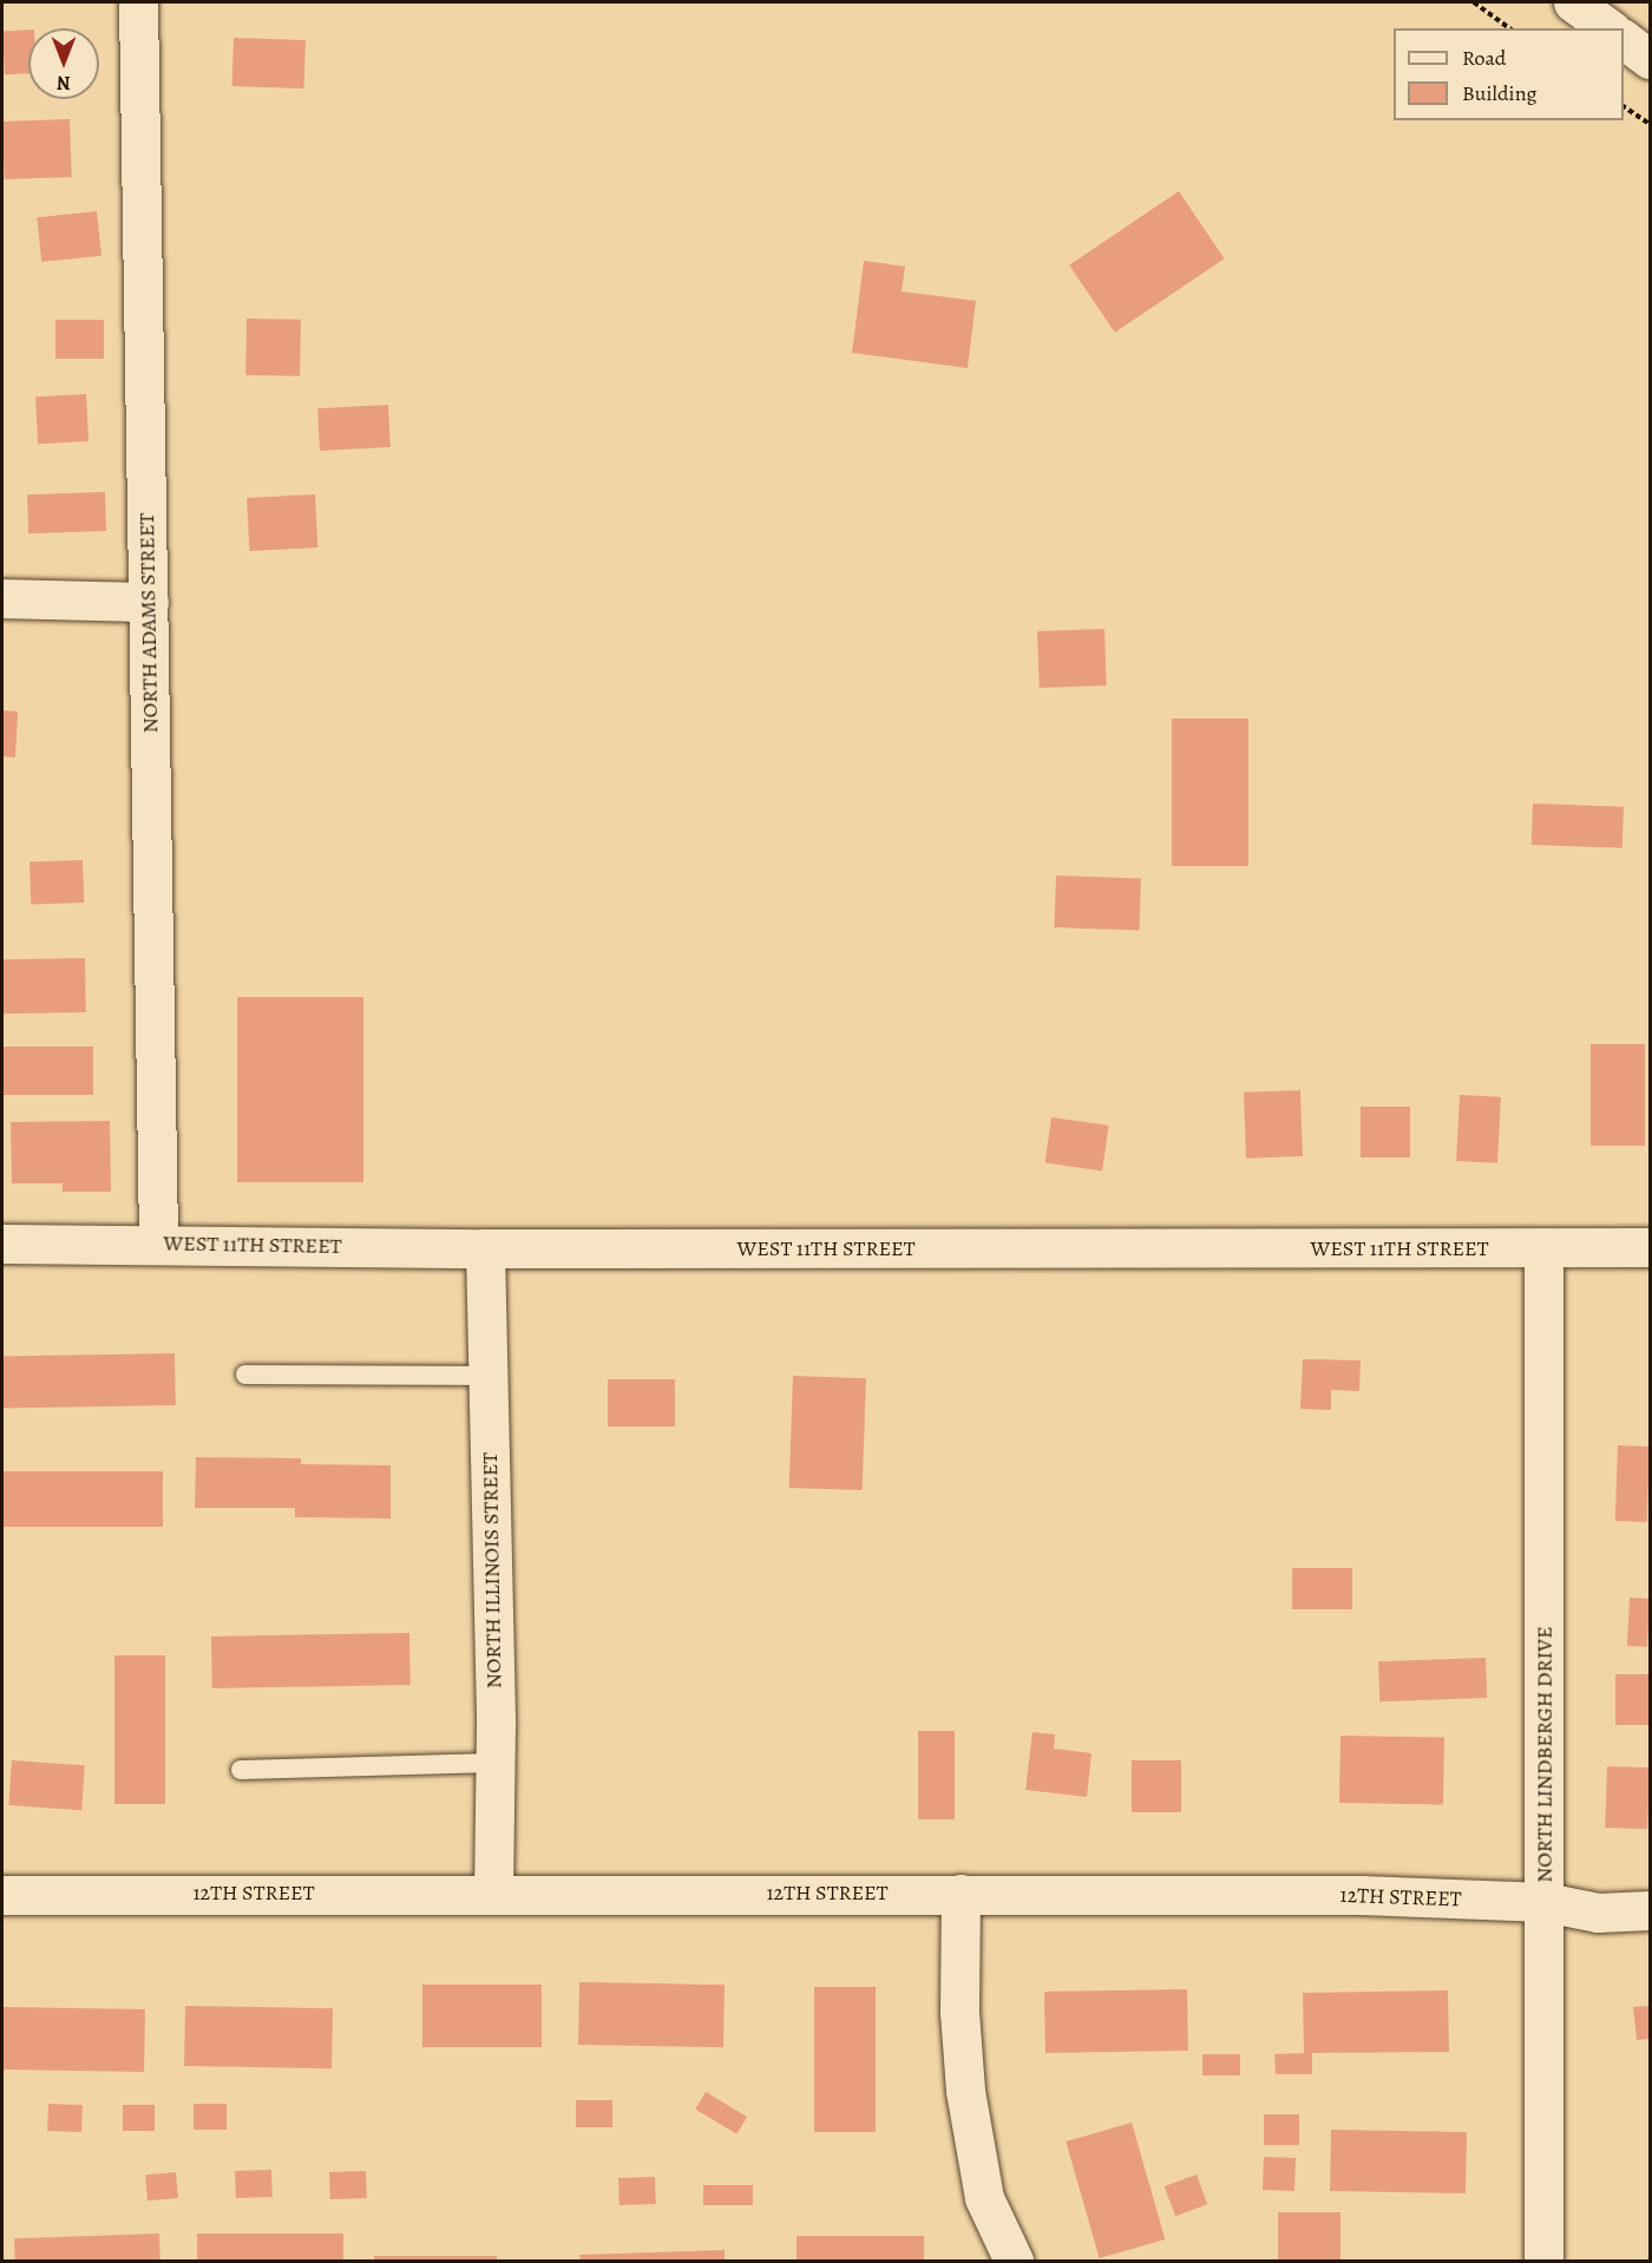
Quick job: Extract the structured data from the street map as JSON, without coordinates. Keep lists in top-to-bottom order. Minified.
{"streets":{"street":["NORTH ADAMS STREET","WEST 11TH STREET","NORTH ILLINOIS STREET","NORTH LINDBERGH DRIVE","12TH STREET"]},"crossings":[["NORTH ADAMS STREET","WEST 11TH STREET"],["WEST 11TH STREET","NORTH ILLINOIS STREET"],["WEST 11TH STREET","NORTH LINDBERGH DRIVE"],["NORTH ILLINOIS STREET","12TH STREET"],["NORTH LINDBERGH DRIVE","12TH STREET"]],"legend":["Road","Building"],"north":"bottom"}
